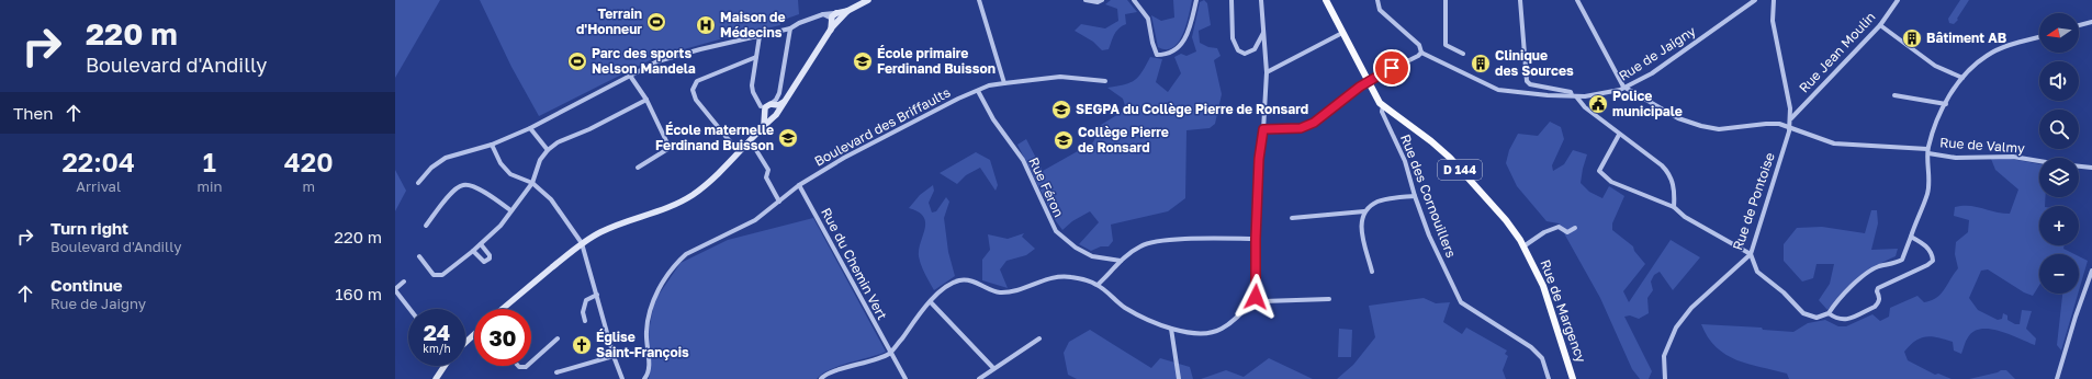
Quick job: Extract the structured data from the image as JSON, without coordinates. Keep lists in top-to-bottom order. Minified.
{"streets":{"main road":["D 144","Rue de Margency"],"street":["Rue Jean Moulin","Rue de Jaigny","Boulevard des Briffaults","Rue de Valmy","Rue Féron","Rue des Cornouillers","Rue de Pontoise","Rue du Chemin Vert"]},"crossings":[["Rue Jean Moulin","Rue de Pontoise"],["Rue de Jaigny","Rue de Valmy"],["Boulevard des Briffaults","Rue Féron"],["Boulevard des Briffaults","Rue du Chemin Vert"],["Rue de Valmy","Rue de Pontoise"],["D 144","Rue de Margency"],["Rue des Cornouillers","Rue de Margency"]],"places":{"sports":["Terrain d'Honneur","Parc des sports Nelson Mandela"],"hospital":["Maison de Médecins"],"building":["Bâtiment AB","Clinique des Sources"],"school or university":["École primaire Ferdinand Buisson","SEGPA du Collège Pierre de Ronsard","École maternelle Ferdinand Buisson","Collège Pierre de Ronsard"],"public building":["Police municipale"],"church":["Église Saint-François"]},"north":"left","page":{"turn":["220 m","Boulevard d'Andilly"],"map_buttons":["+","−"],"then":"Then","eta":["22:04","Arrival","1","min","420","m"],"list":[{"name":"Turn right","note":"Boulevard d'Andilly","value":"220 m"},{"name":"Continue","note":"Rue de Jaigny","value":"160 m"}],"speed":"24 km/h","limit":"30"}}
